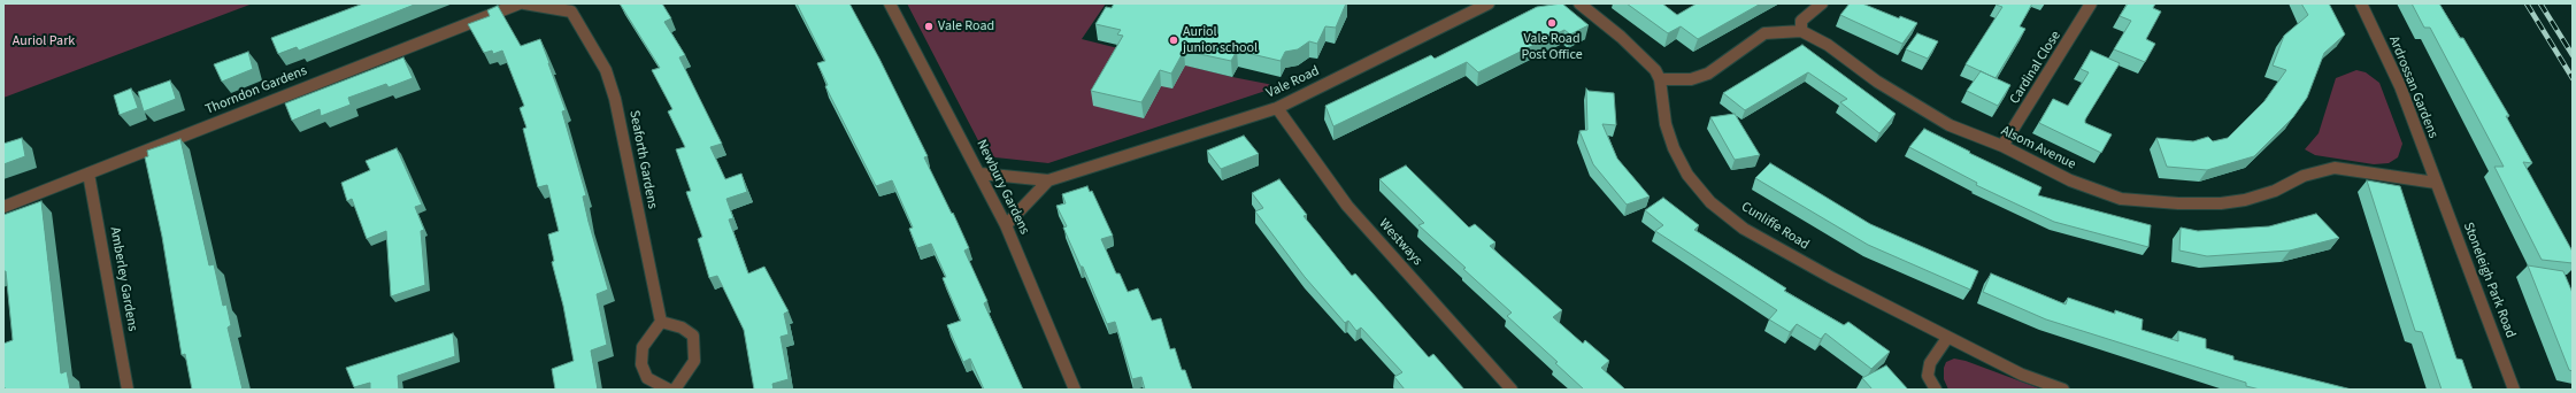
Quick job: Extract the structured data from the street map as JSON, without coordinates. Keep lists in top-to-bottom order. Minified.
{"streets":{"street":["Cardinal Close","Vale Road","Ardrossan Gardens","Thorndon Gardens","Alsom Avenue","Seaforth Gardens","Newbury Gardens","Cunliffe Road","Westways","Amberley Gardens","Stoneleigh Park Road"]},"crossings":[["Cardinal Close","Alsom Avenue"],["Vale Road","Newbury Gardens"],["Vale Road","Westways"],["Ardrossan Gardens","Alsom Avenue"],["Ardrossan Gardens","Stoneleigh Park Road"],["Thorndon Gardens","Amberley Gardens"],["Alsom Avenue","Cunliffe Road"],["Alsom Avenue","Stoneleigh Park Road"]],"parks":["Auriol Park"],"places":["Vale Road Post Office","Vale Road","Auriol junior school"]}
